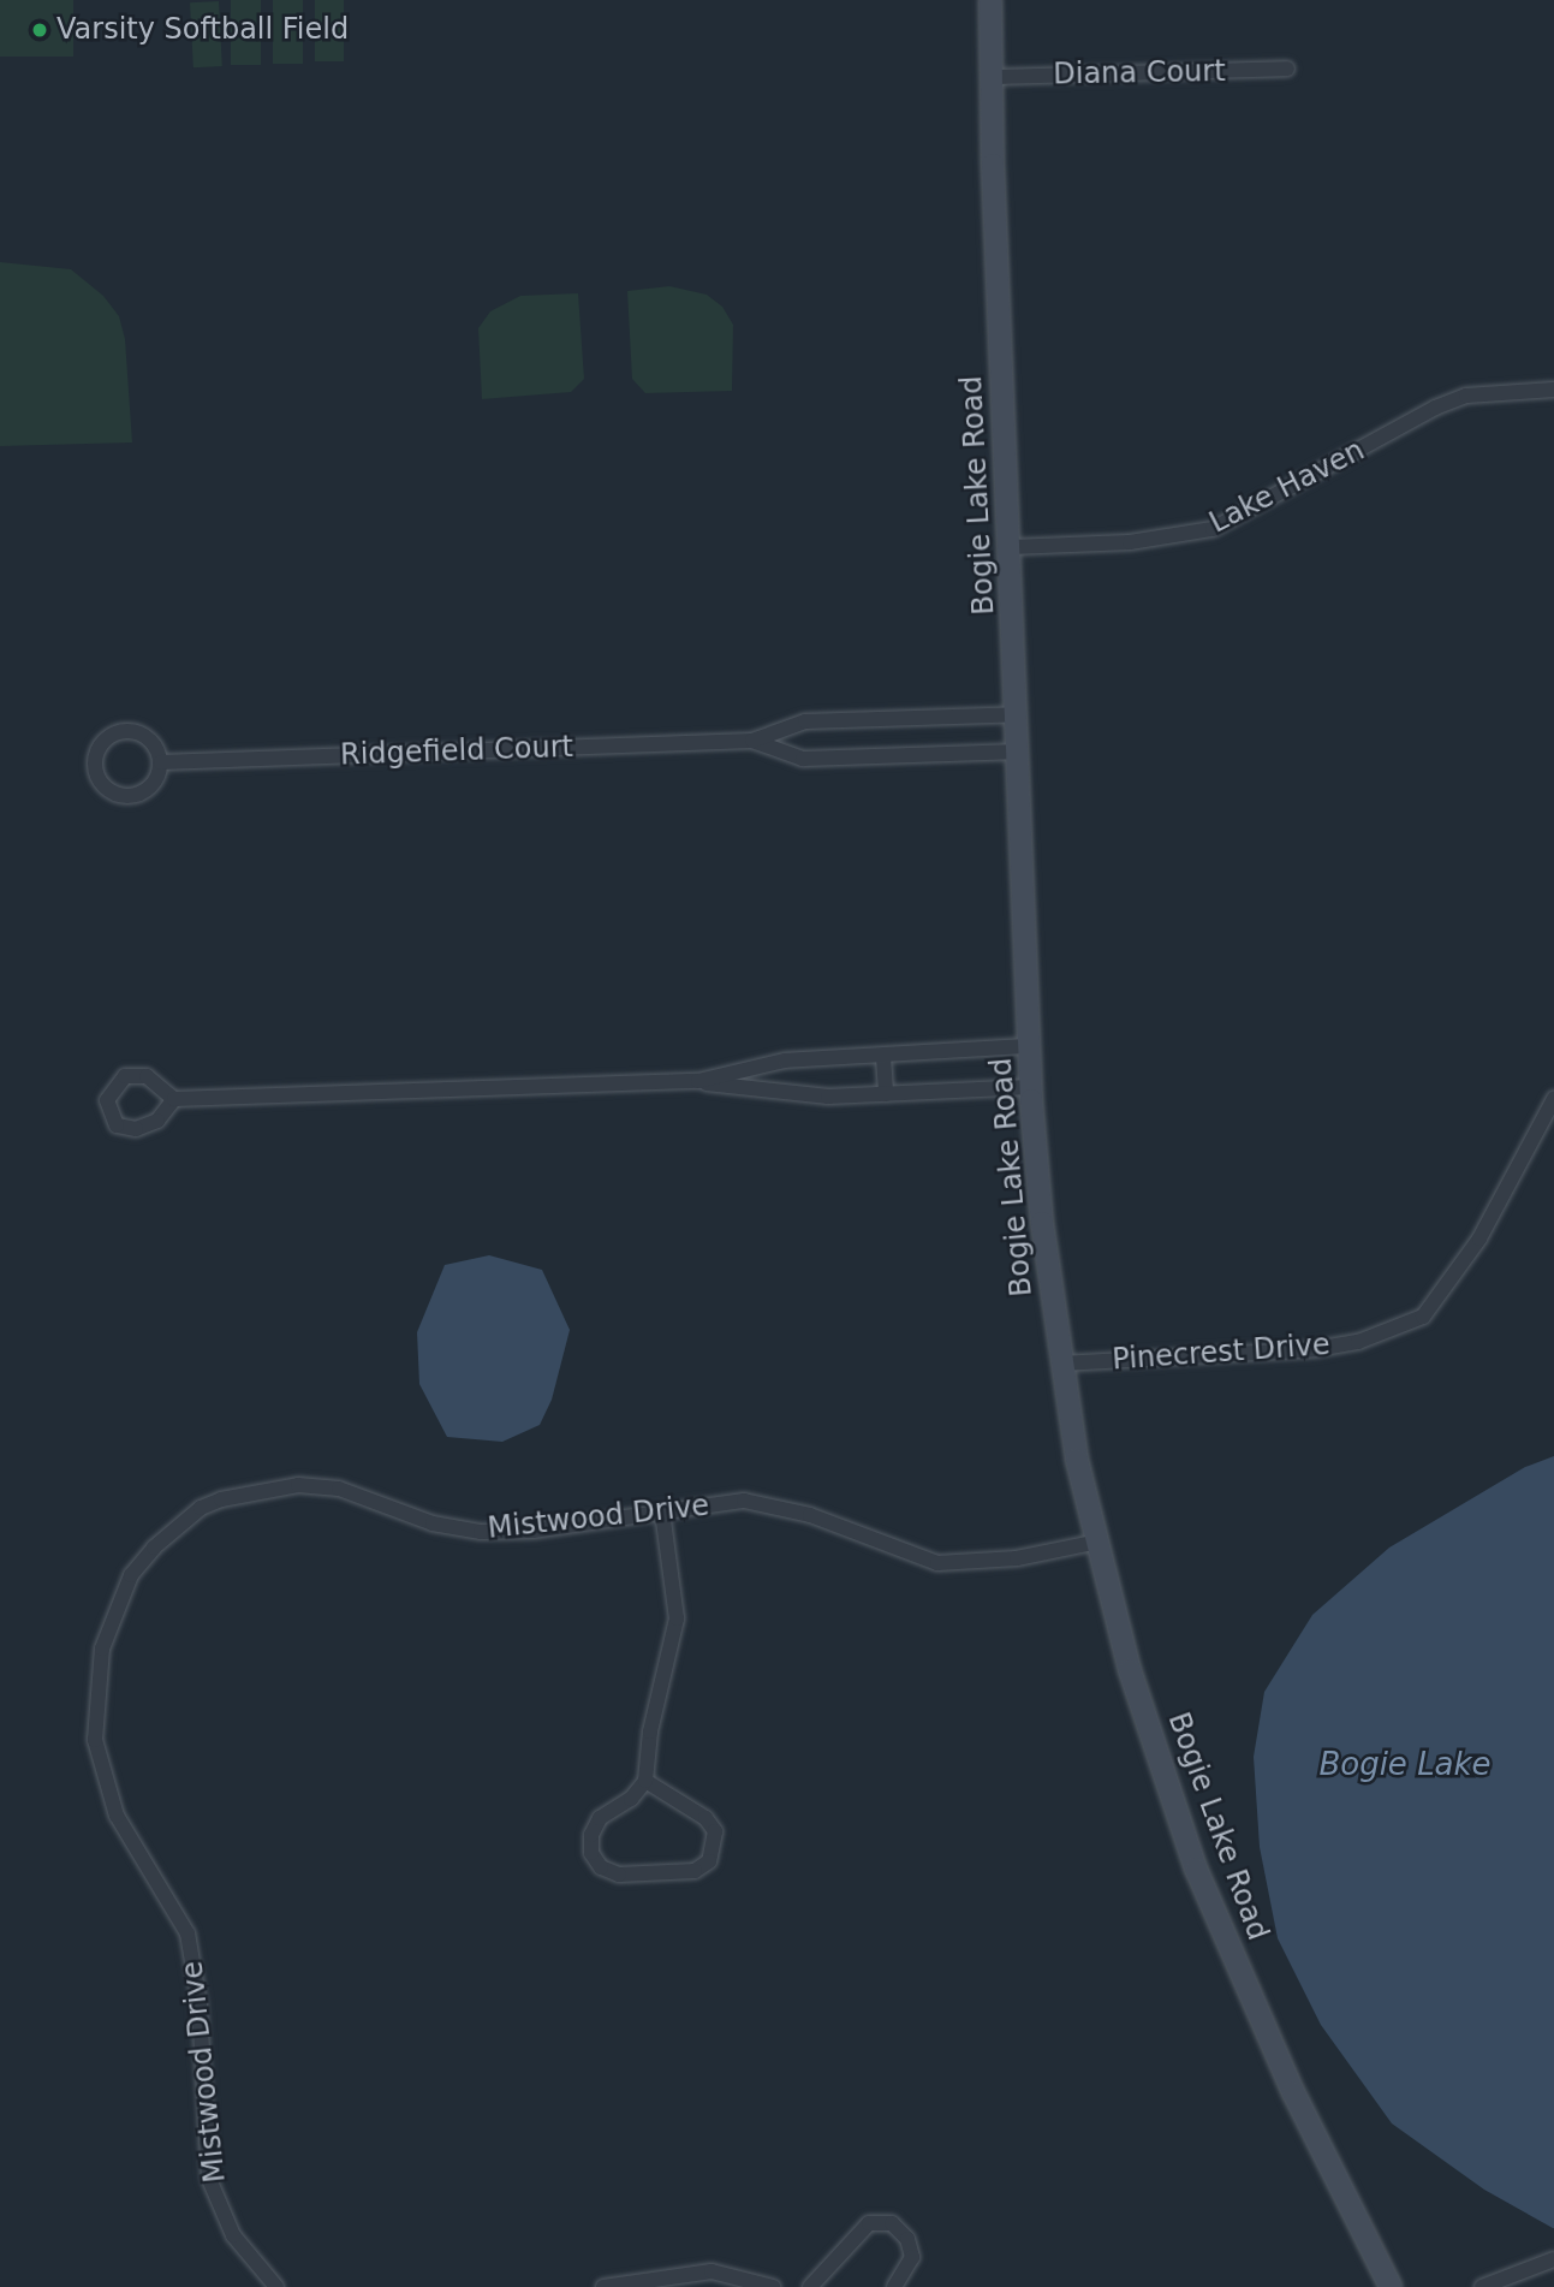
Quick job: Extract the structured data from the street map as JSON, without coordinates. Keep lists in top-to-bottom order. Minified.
{"streets":{"main road":["Bogie Lake Road"],"street":["Diana Court","Lake Haven","Ridgefield Court","Pinecrest Drive","Mistwood Drive"]},"crossings":[["Diana Court","Bogie Lake Road"],["Lake Haven","Bogie Lake Road"],["Bogie Lake Road","Ridgefield Court"],["Bogie Lake Road","Pinecrest Drive"],["Bogie Lake Road","Mistwood Drive"]],"water":["Bogie Lake"],"places":["Varsity Softball Field"]}
